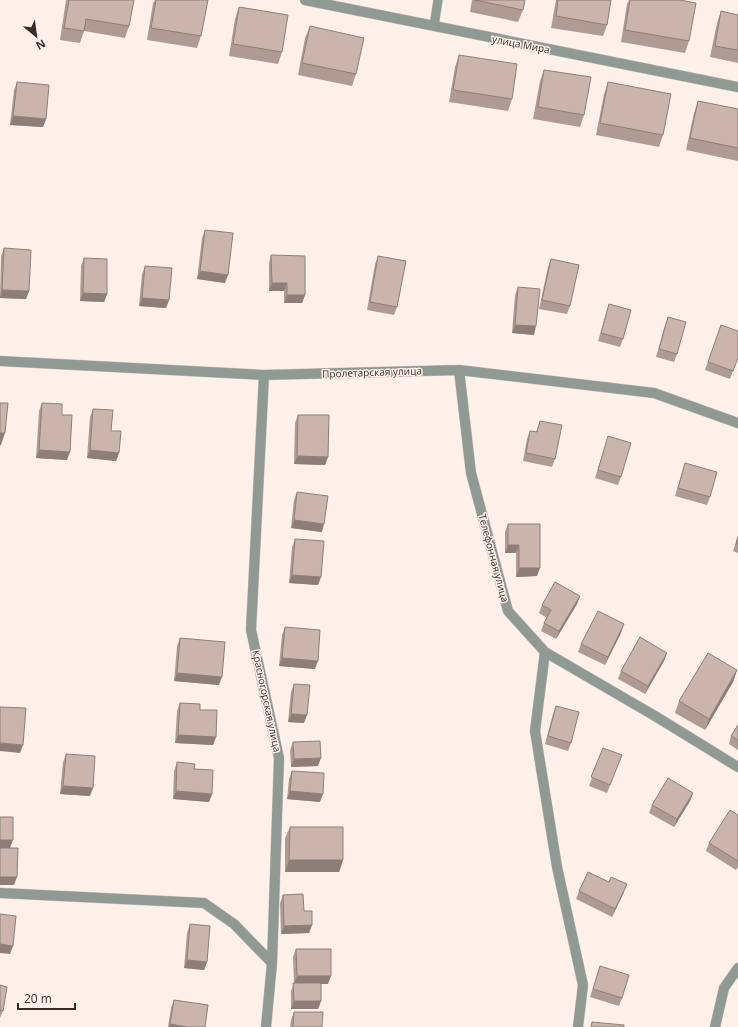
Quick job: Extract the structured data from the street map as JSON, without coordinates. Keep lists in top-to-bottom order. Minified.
{"streets":{"street":["улица Мира","Пролетарская улица","Телефонная улица","Красногорская улица"]},"crossings":[["Пролетарская улица","Телефонная улица"],["Пролетарская улица","Красногорская улица"]],"scale_bar":"20 m","north":"bottom right"}
